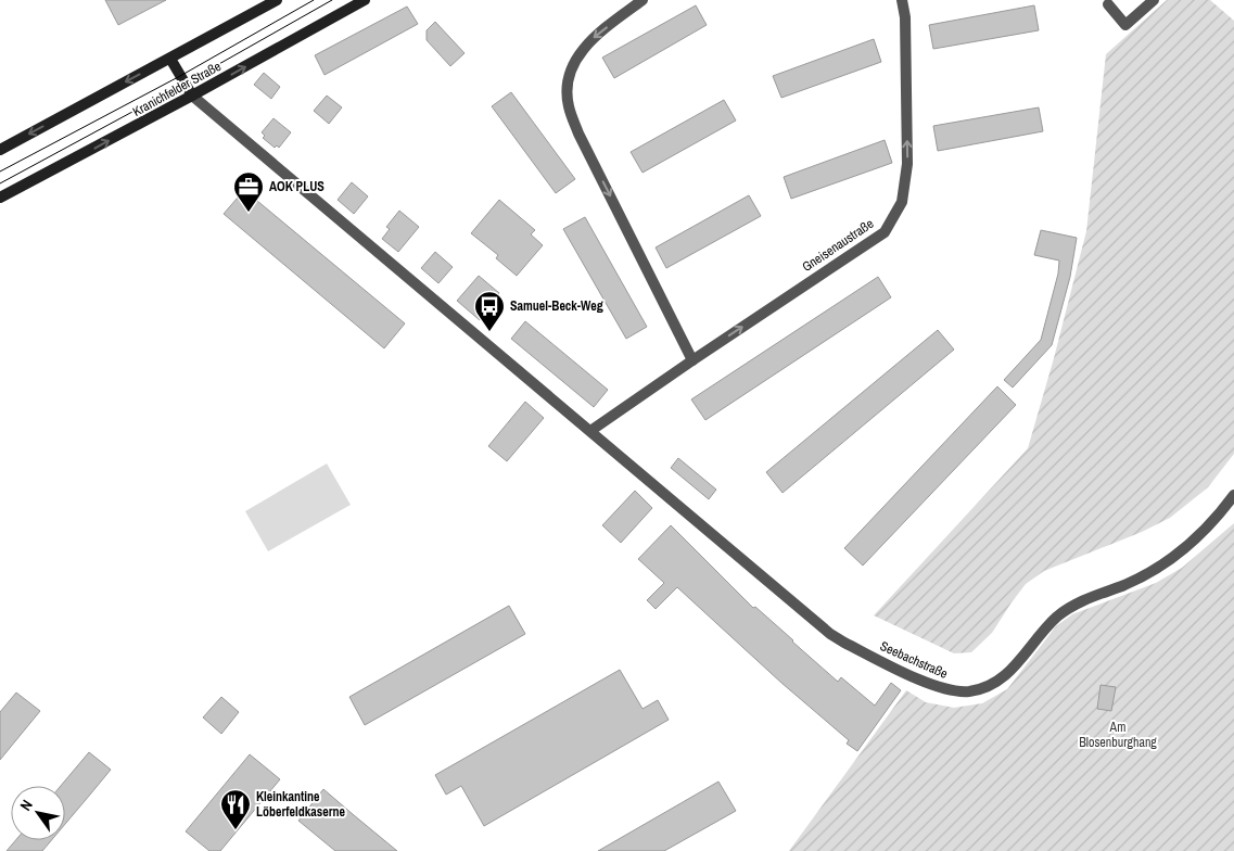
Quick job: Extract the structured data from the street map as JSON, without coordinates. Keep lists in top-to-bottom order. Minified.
{"streets":{"main road":["Kranichfelder Straße"],"street":["Gneisenaustraße","Seebachstraße"]},"crossings":[["Gneisenaustraße","Seebachstraße"]],"one_way":["Gneisenaustraße"],"parks":["Am Blosenburghang"],"places":{"office":["AOK PLUS"],"bus stop":["Samuel-Beck-Weg"],"restaurant":["Kleinkantine Löberfeldkaserne"]},"north":"top left"}
